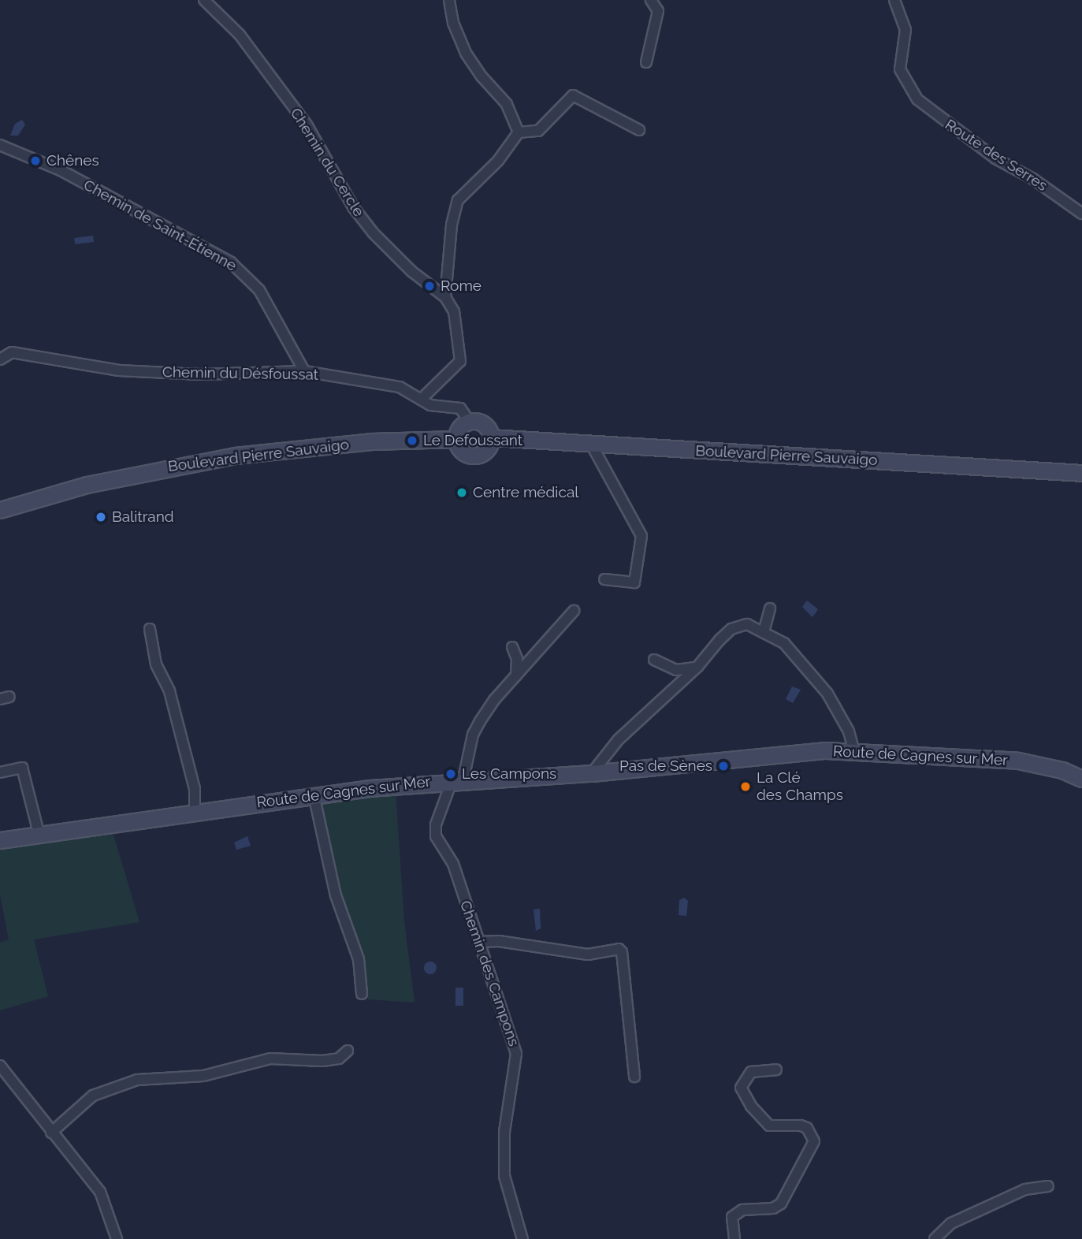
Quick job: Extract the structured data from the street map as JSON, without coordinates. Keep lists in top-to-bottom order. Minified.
{"streets":{"main road":["Boulevard Pierre Sauvaigo","Route de Cagnes sur Mer"],"street":["Route des Serres","Chemin du Cercle","Chemin de Saint-Étienne","Chemin du Désfoussat","Chemin des Campons"]},"crossings":[["Chemin de Saint-Étienne","Chemin du Désfoussat"],["Chemin du Désfoussat","Boulevard Pierre Sauvaigo"],["Route de Cagnes sur Mer","Chemin des Campons"]],"places":["Chênes","Rome","Le Defoussant","Centre médical","Balitrand","Pas de Sènes","Les Campons","La Clé des Champs"]}
